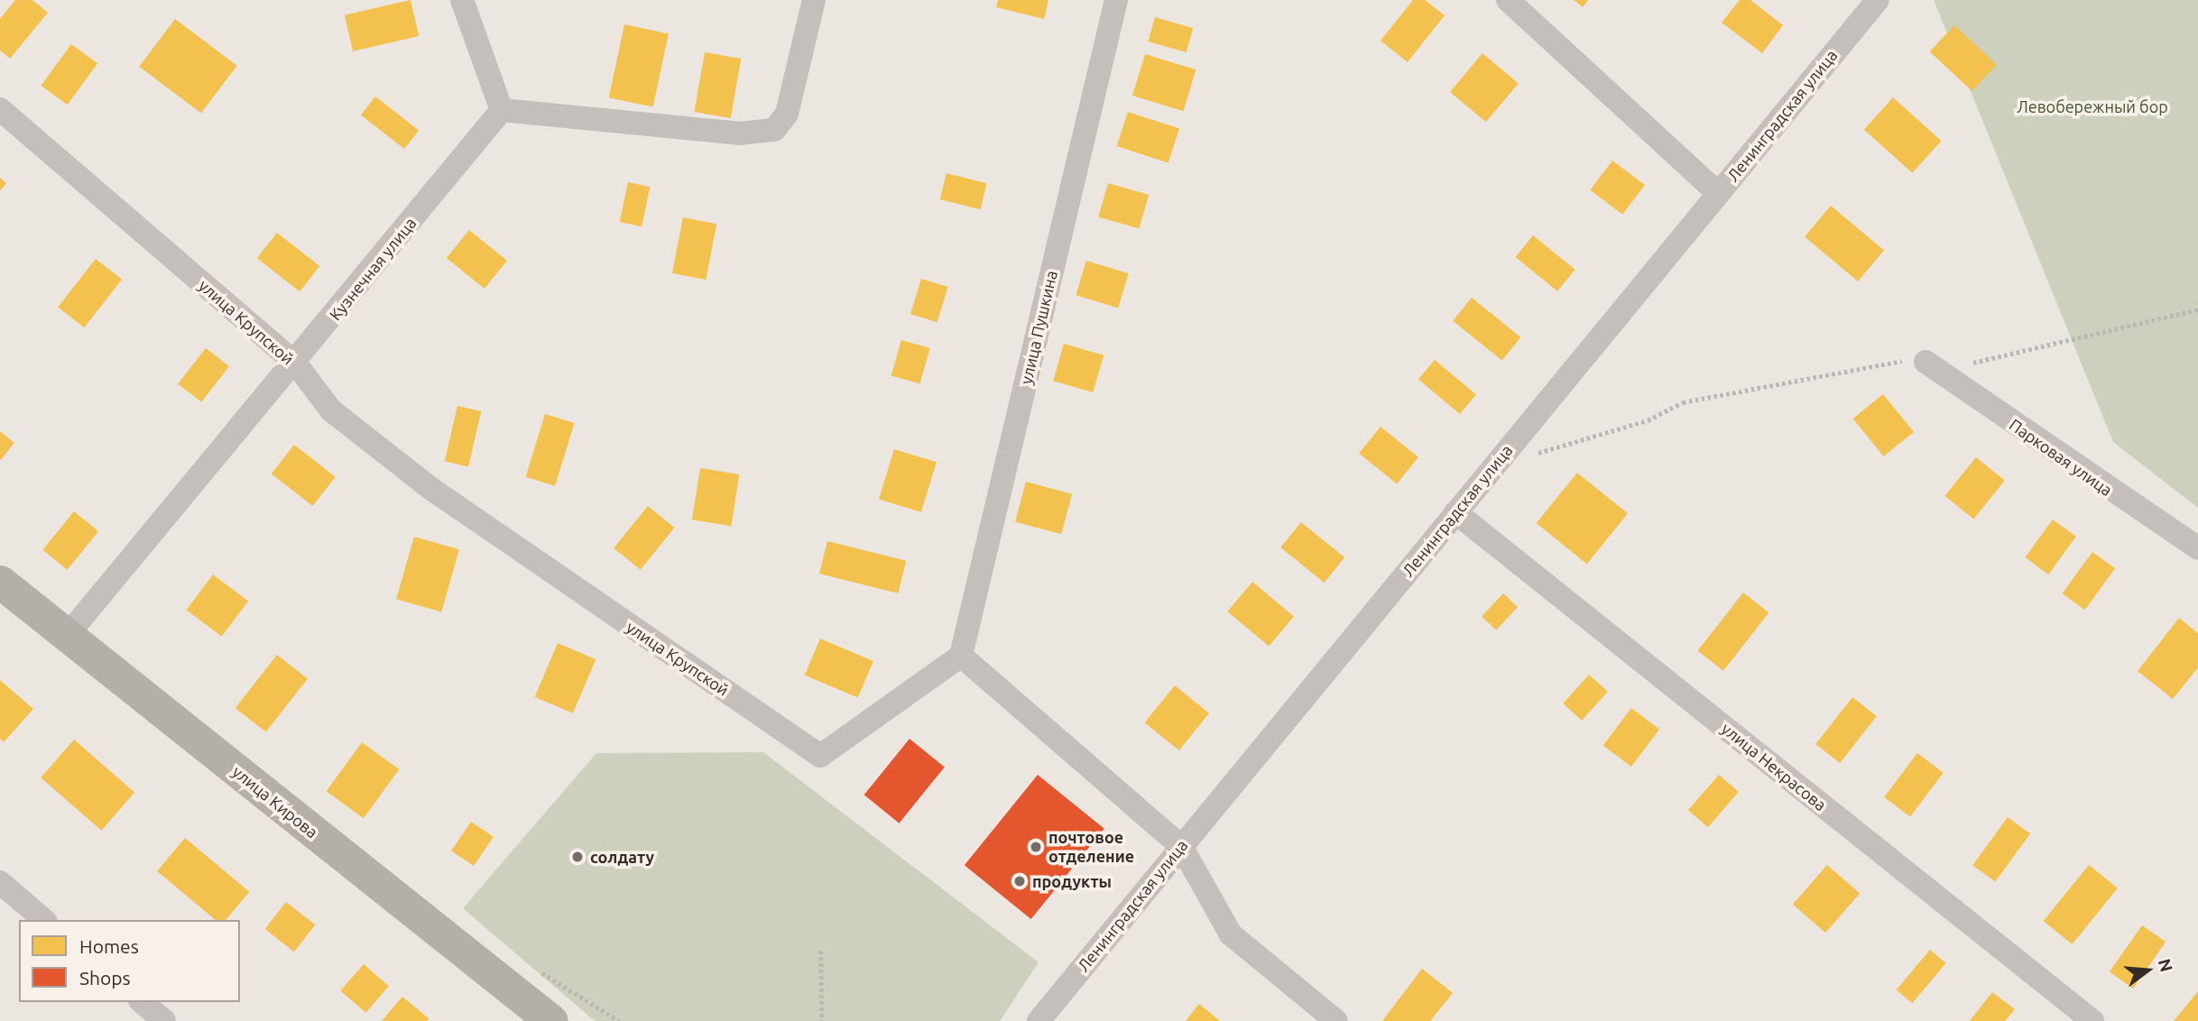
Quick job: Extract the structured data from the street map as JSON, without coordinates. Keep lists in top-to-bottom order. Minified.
{"streets":{"street":["Ленинградская улица","Кузнечная улица","улица Крупской","улица Пушкина","Парковая улица","улица Некрасова","улица Кирова"]},"crossings":[["Ленинградская улица","улица Некрасова"],["Кузнечная улица","улица Крупской"],["Кузнечная улица","улица Кирова"],["улица Крупской","улица Пушкина"]],"parks":["Левобережный бор"],"places":["почтовое отделение","солдату","продукты"],"legend":["Homes","Shops"],"north":"right"}
